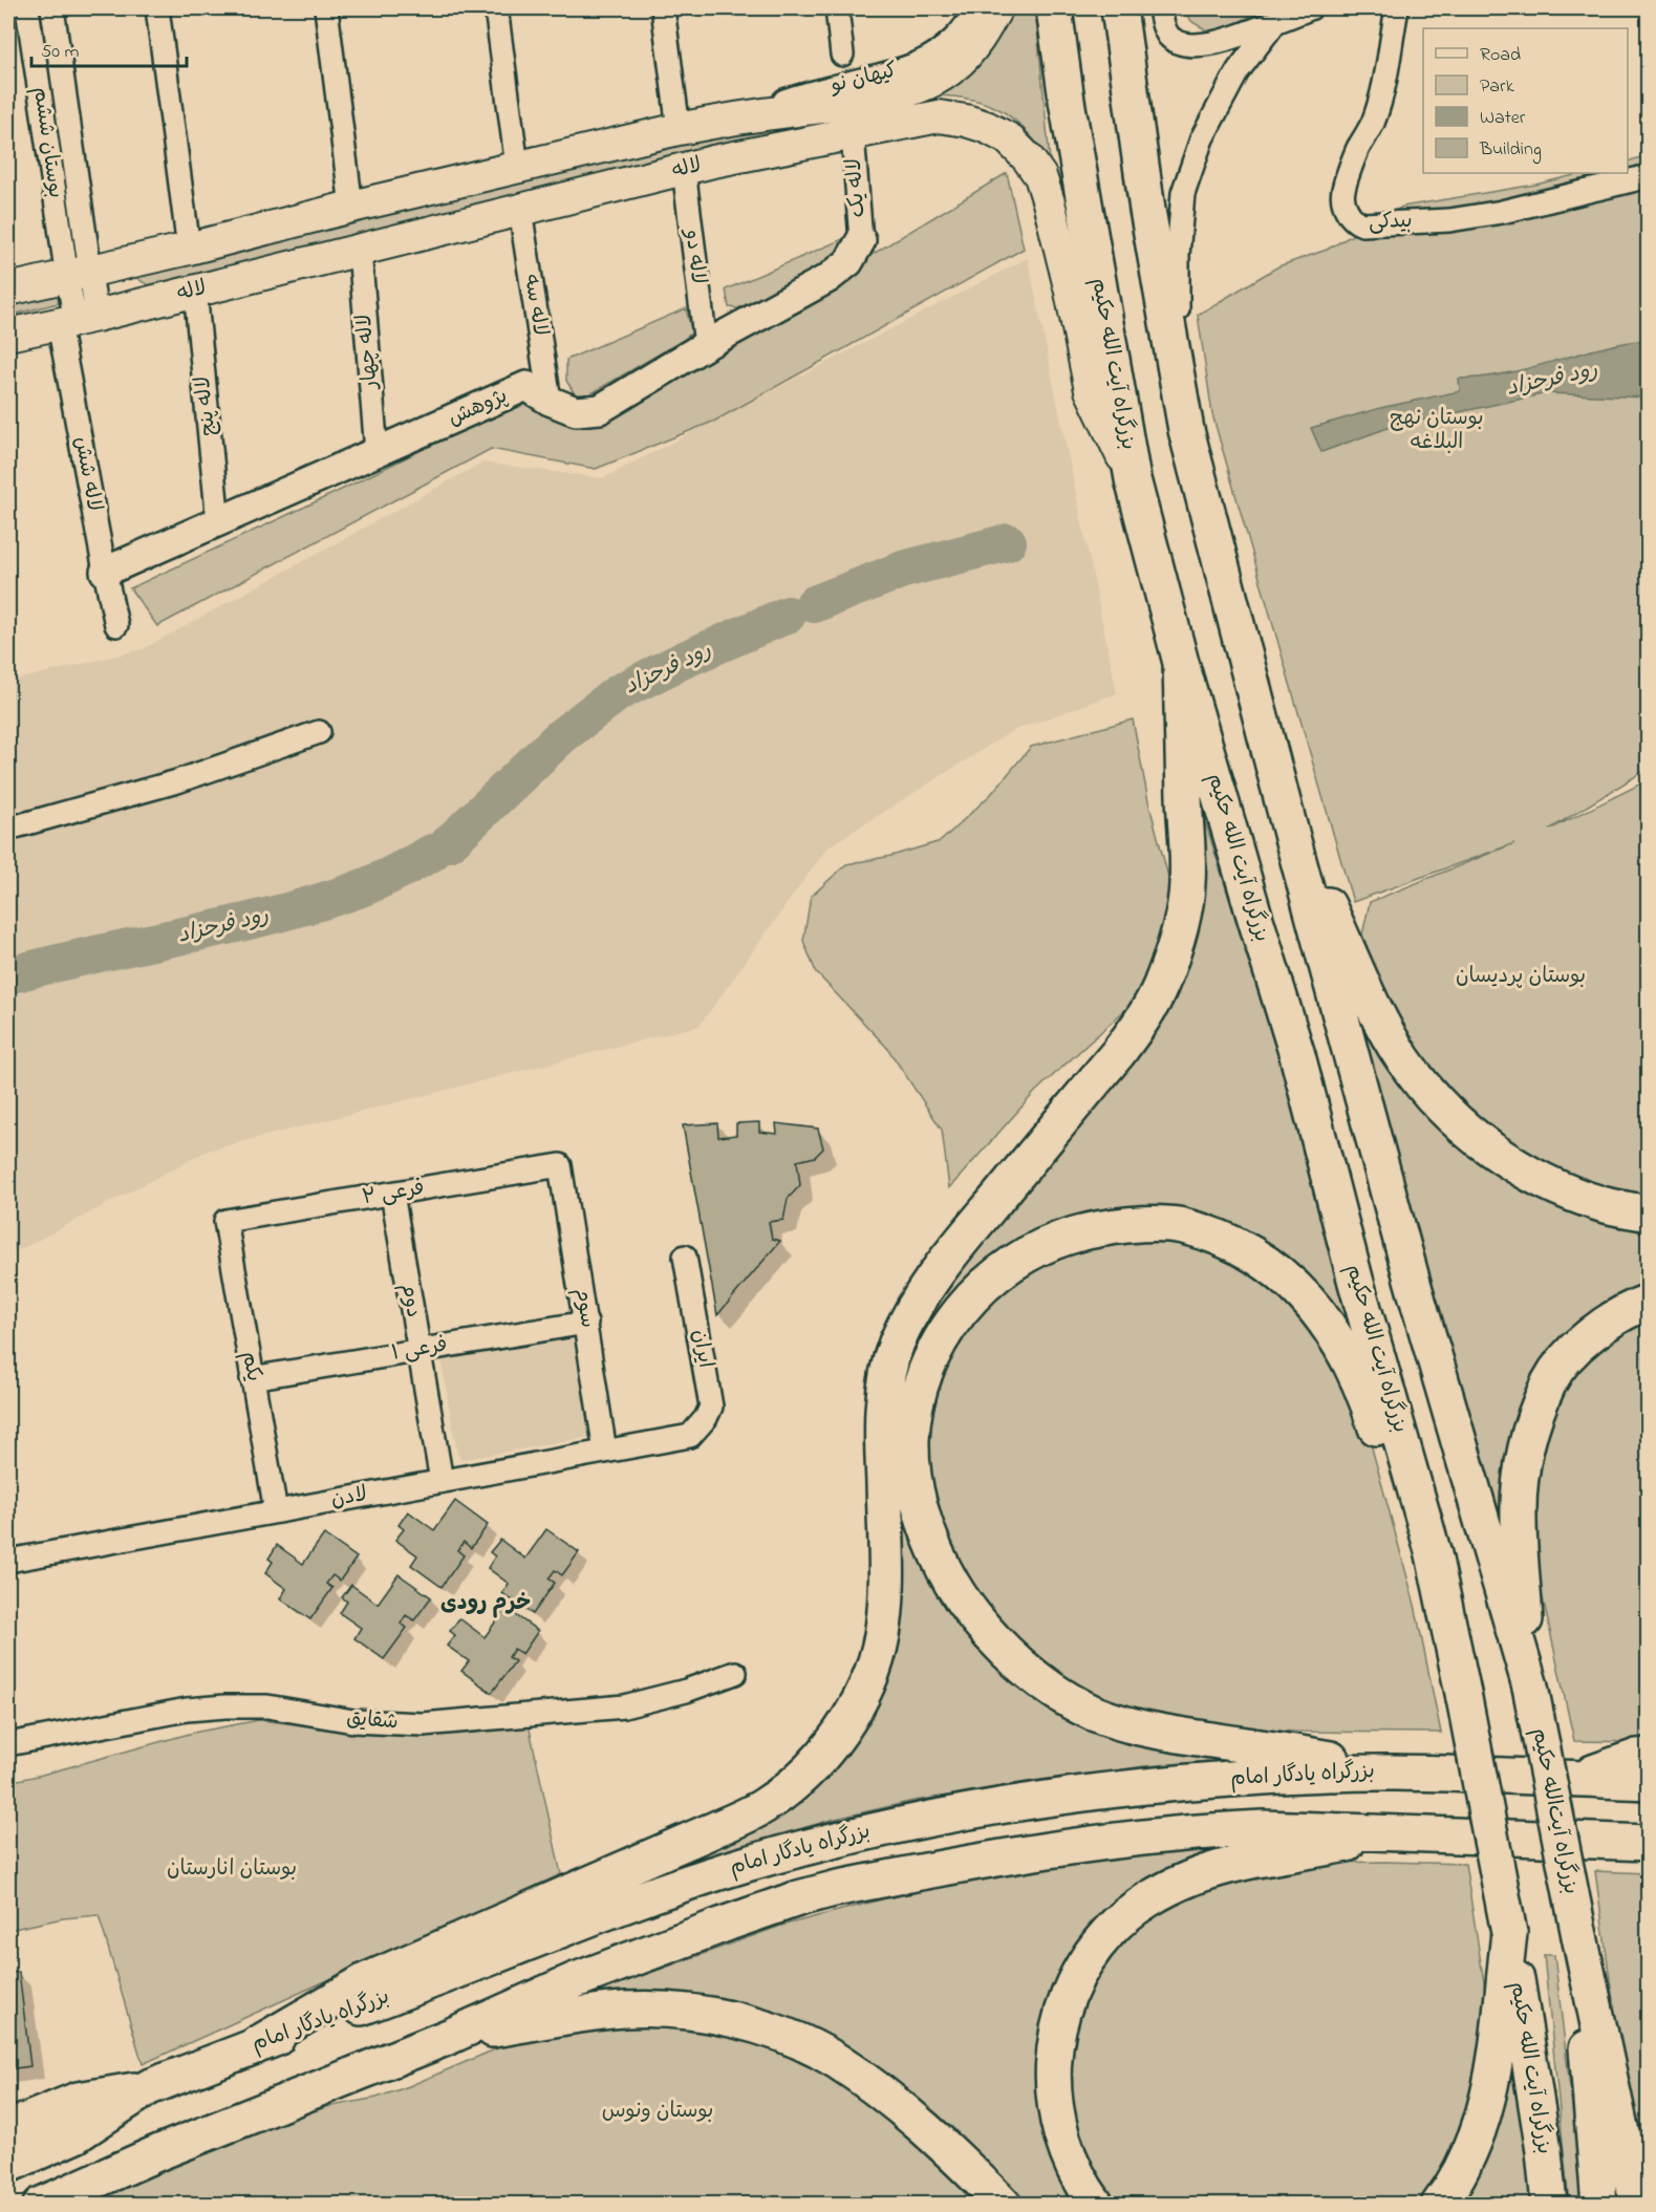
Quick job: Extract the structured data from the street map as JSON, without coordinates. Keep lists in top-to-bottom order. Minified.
{"streets":{"highway":["بزرگراه آیت الله حکیم","بزرگراه یادگار امام","بزرگراه آیت‌الله حکیم"],"main road":["لاله"],"street":["کیهان نو","بوستان ششم","لاله یک","بیدکی","لاله دو","لاله سه","لاله چهار","لاله پنج","پژوهش","لاله شش","فرعی ۲","دوم","سوم","ایران","فرعی ۱","یکم","لادن","شقایق"]},"crossings":[["کیهان نو","لاله"],["بوستان ششم","لاله"],["بوستان ششم","لاله شش"],["لاله","لاله یک"],["لاله","لاله دو"],["لاله","لاله سه"],["لاله","لاله چهار"],["لاله","بزرگراه آیت الله حکیم"],["لاله","لاله پنج"],["لاله","لاله شش"],["لاله یک","پژوهش"],["لاله دو","پژوهش"],["لاله سه","پژوهش"],["لاله چهار","پژوهش"],["لاله پنج","پژوهش"],["پژوهش","لاله شش"],["فرعی ۲","دوم"],["فرعی ۲","سوم"],["فرعی ۲","یکم"],["دوم","فرعی ۱"],["دوم","لادن"],["سوم","فرعی ۱"],["سوم","لادن"],["ایران","لادن"],["فرعی ۱","یکم"],["یکم","لادن"]],"districts":["خرم رودی"],"water":["رود فرحزاد"],"parks":["بوستان نهج البلاغه","بوستان پردیسان","بوستان انارستان","بوستان ونوس"],"legend":["Road","Park","Water","Building"],"scale_bar":"50 m"}
